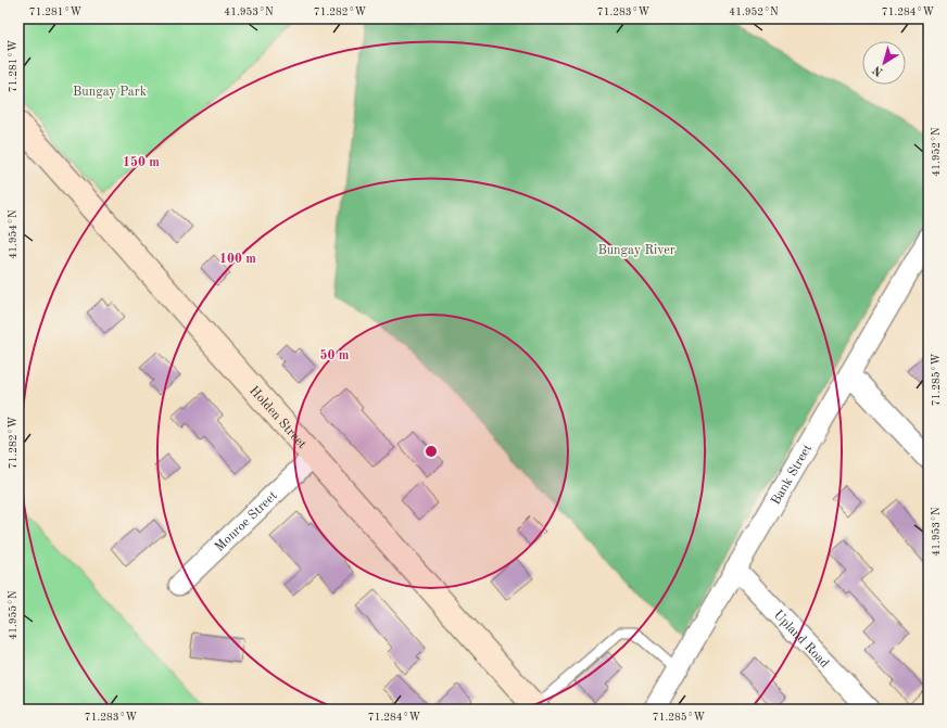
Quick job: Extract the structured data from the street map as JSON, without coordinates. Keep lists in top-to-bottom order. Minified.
{"streets":{"main road":["Holden Street"],"street":["Bank Street","Monroe Street","Upland Road"]},"crossings":[["Holden Street","Monroe Street"],["Bank Street","Upland Road"]],"parks":["Bungay Park","Bungay River"],"north":"bottom left","coordinates":["71.281°W","41.953°N","71.282°W","71.283°W","41.952°N","71.284°W","41.954°N","71.285°W","41.955°N"],"rings":["150 m","100 m","50 m"]}
